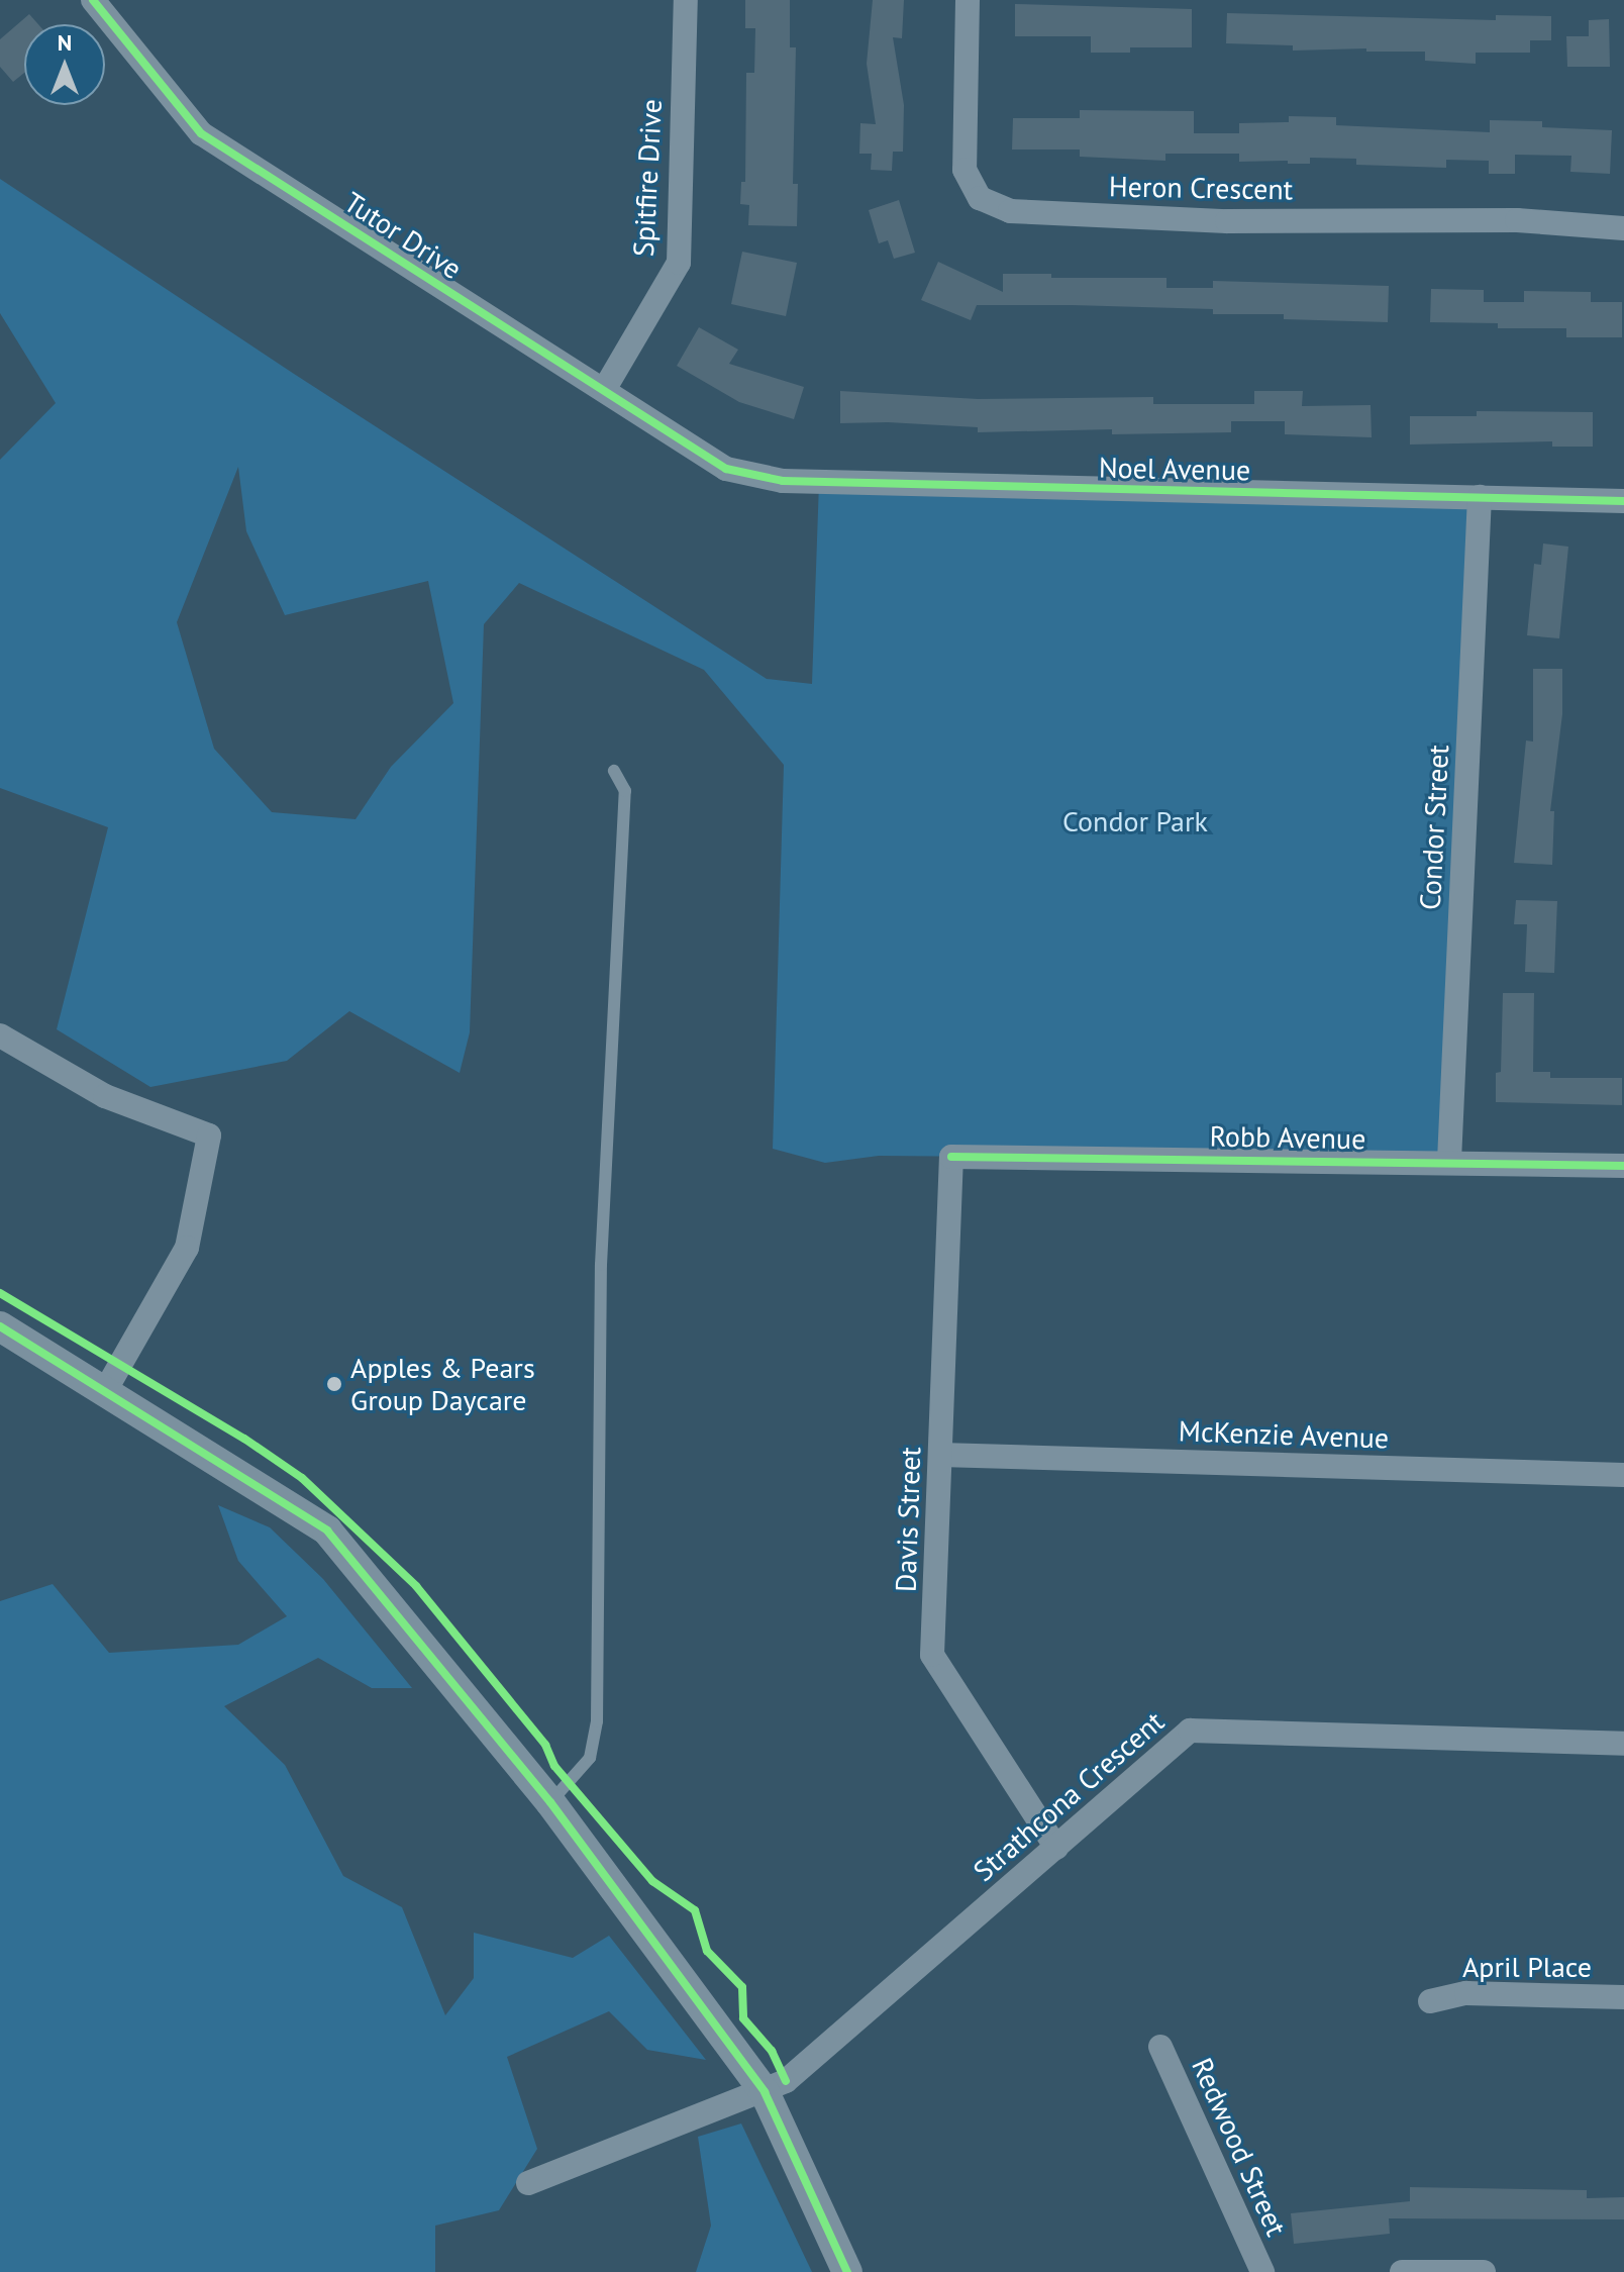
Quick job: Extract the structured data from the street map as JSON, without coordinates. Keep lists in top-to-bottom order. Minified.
{"streets":{"street":["Spitfire Drive","Heron Crescent","Tutor Drive","Noel Avenue","Condor Street","Robb Avenue","McKenzie Avenue","Davis Street","Strathcona Crescent","April Place","Redwood Street"]},"crossings":[["Spitfire Drive","Tutor Drive"],["Tutor Drive","Noel Avenue"],["Noel Avenue","Condor Street"],["Condor Street","Robb Avenue"],["Robb Avenue","Davis Street"],["McKenzie Avenue","Davis Street"],["Davis Street","Strathcona Crescent"]],"parks":["Condor Park"],"places":["Apples & Pears Group Daycare"],"north":"top"}
